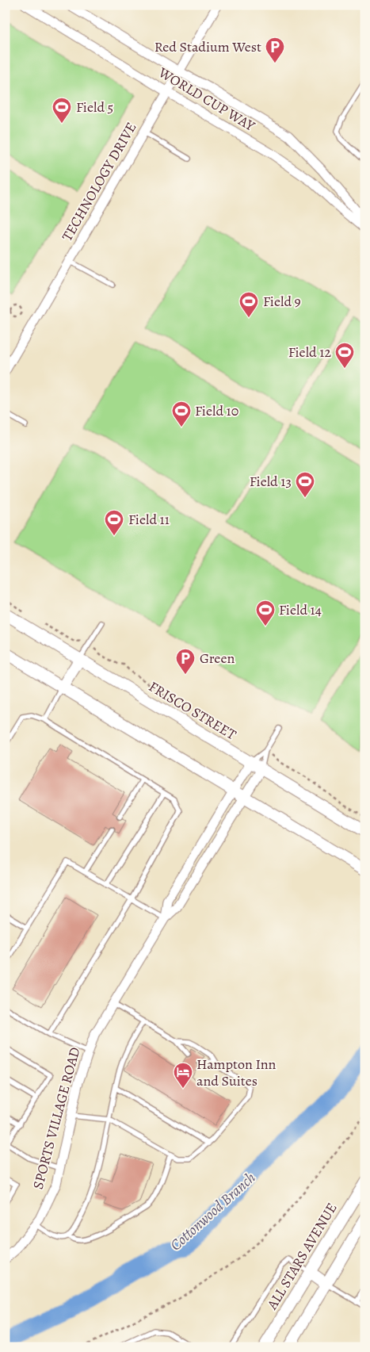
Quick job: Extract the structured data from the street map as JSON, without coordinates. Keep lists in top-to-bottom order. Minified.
{"streets":{"street":["WORLD CUP WAY","TECHNOLOGY DRIVE","FRISCO STREET","SPORTS VILLAGE ROAD","ALL STARS AVENUE"]},"crossings":[["WORLD CUP WAY","TECHNOLOGY DRIVE"],["FRISCO STREET","SPORTS VILLAGE ROAD"]],"water":["Cottonwood Branch"],"places":{"parking":["Red Stadium West","Green"],"sports":["Field 5","Field 9","Field 12","Field 10","Field 13","Field 11","Field 14"],"hotel":["Hampton Inn and Suites"]}}
